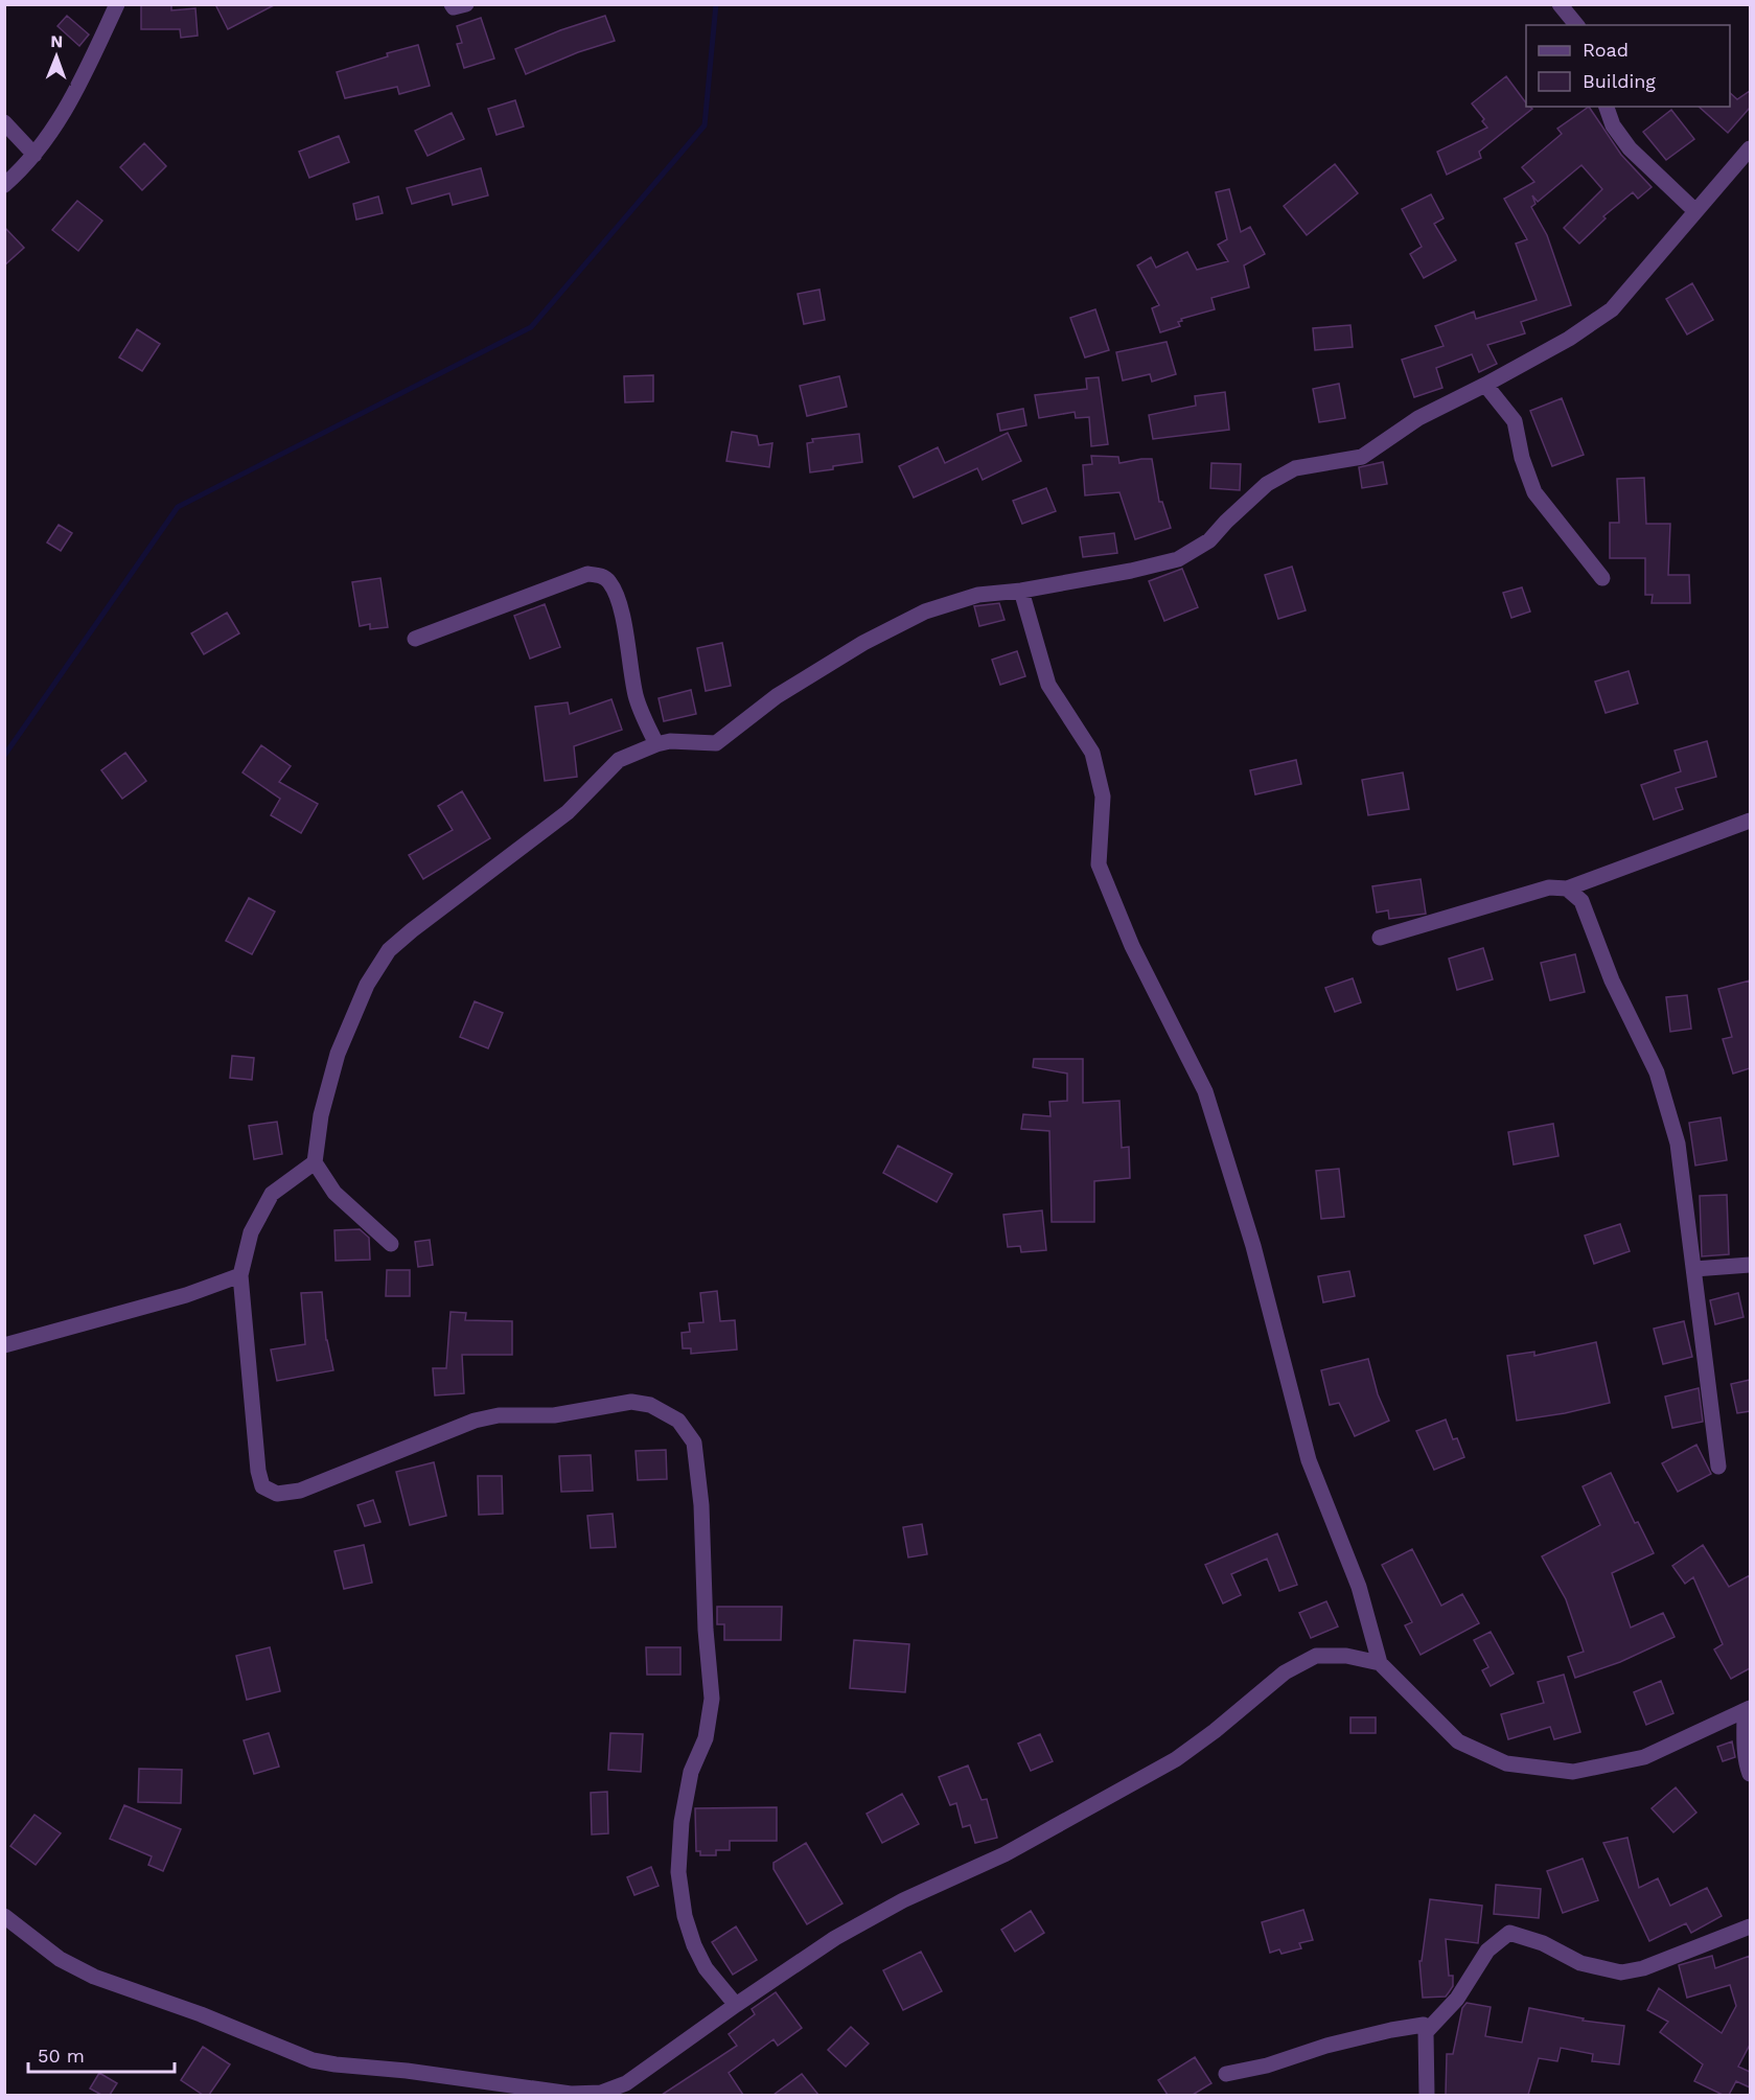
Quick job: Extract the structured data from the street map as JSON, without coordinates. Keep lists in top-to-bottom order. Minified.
{"legend":["Road","Building"],"scale_bar":"50 m","north":"top"}
